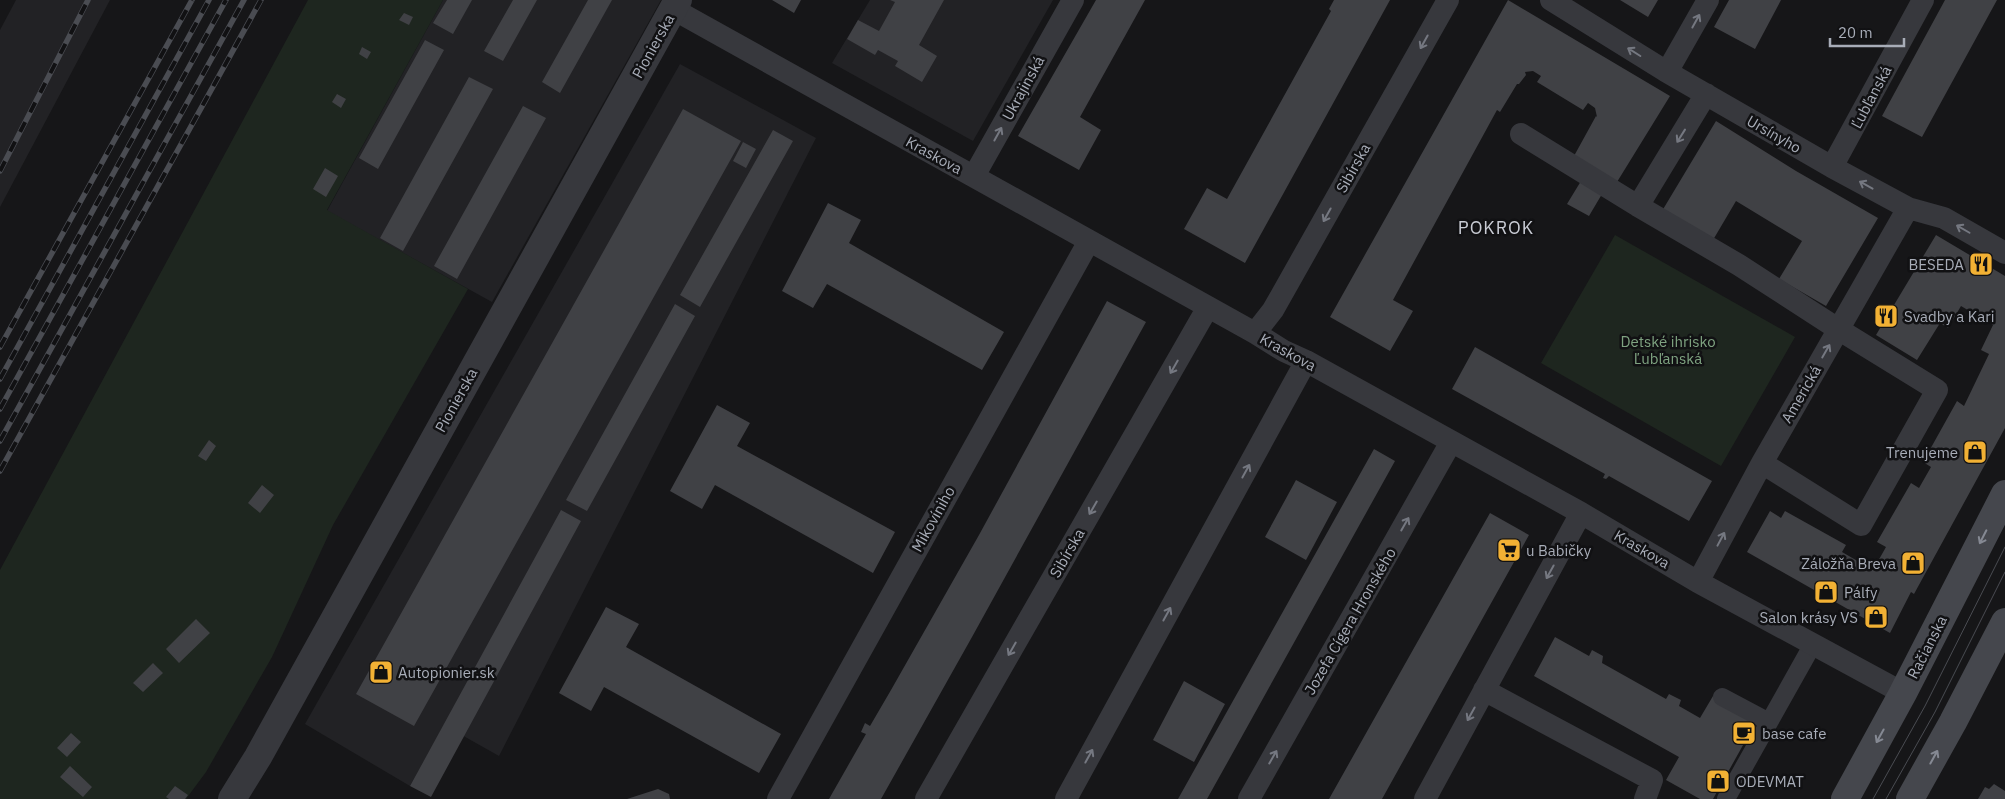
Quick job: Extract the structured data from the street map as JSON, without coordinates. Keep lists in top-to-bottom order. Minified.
{"streets":{"main road":["Račianska"],"street":["Pionierska","Ukrajinská","Ľubľanská","Ursínyho","Kraskova","Sibírska","Americká","Mikovíniho","Jozefa Cígera Hronského"]},"crossings":[["Pionierska","Kraskova"],["Ukrajinská","Kraskova"],["Ľubľanská","Ursínyho"],["Ursínyho","Americká"],["Kraskova","Sibírska"],["Kraskova","Americká"],["Kraskova","Mikovíniho"],["Kraskova","Jozefa Cígera Hronského"],["Kraskova","Račianska"]],"one_way":["Ukrajinská","Americká"],"districts":["POKROK"],"parks":["Detské ihrisko Ľubľanská"],"places":{"restaurant":["BESEDA","Svadby a Kari"],"shop":["Trenujeme","Záložňa Breva","Pálfy","Salon krásy VS","Autopionier.sk","ODEVMAT"],"supermarket":["u Babičky"],"cafe":["base cafe"]},"scale_bar":"20 m"}
